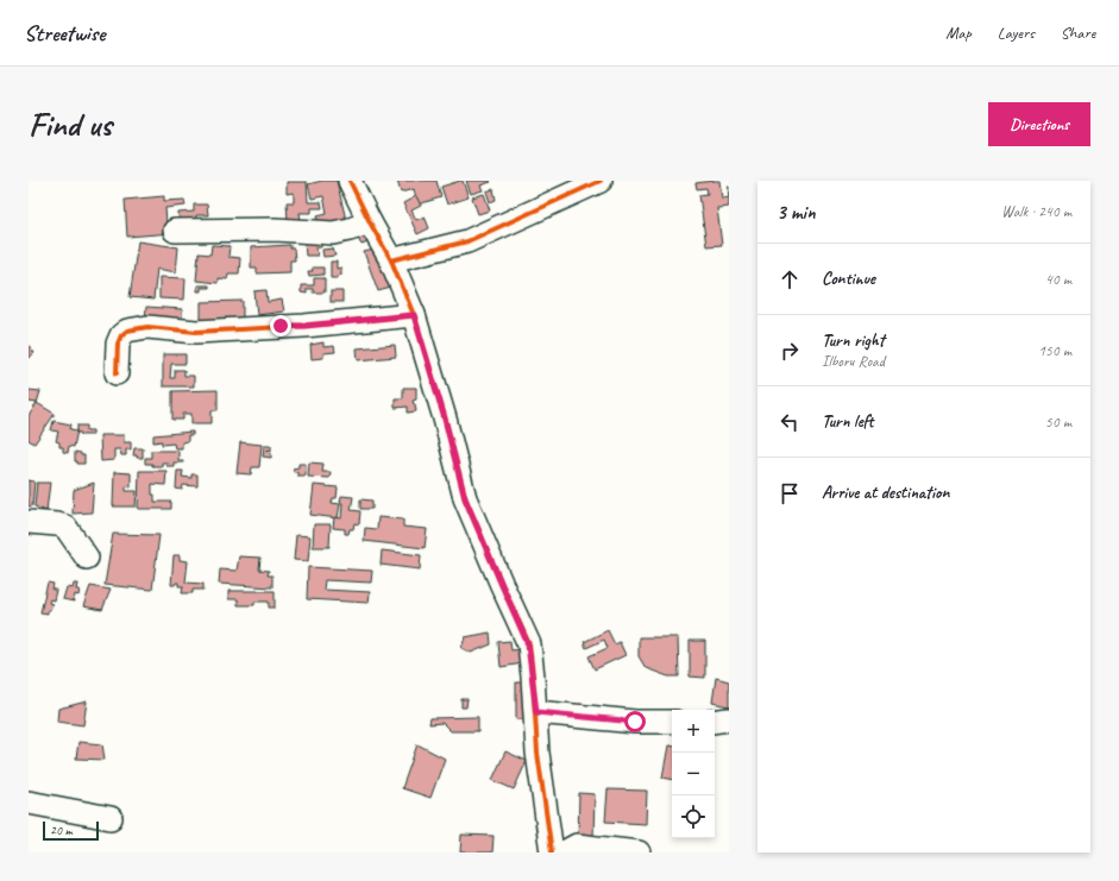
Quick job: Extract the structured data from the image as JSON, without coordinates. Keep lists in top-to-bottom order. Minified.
{"scale_bar":"20 m","page":{"header":"Streetwise","nav":["Map","Layers","Share"],"buttons":"Directions","title":"Find us","heading":["3 min","Walk · 240 m"],"list":[["Continue","40 m"],["Turn right","Ilboru Road","150 m"],["Turn left","50 m"],"Arrive at destination"],"map_buttons":["+","−"],"scale":"20 m"}}
